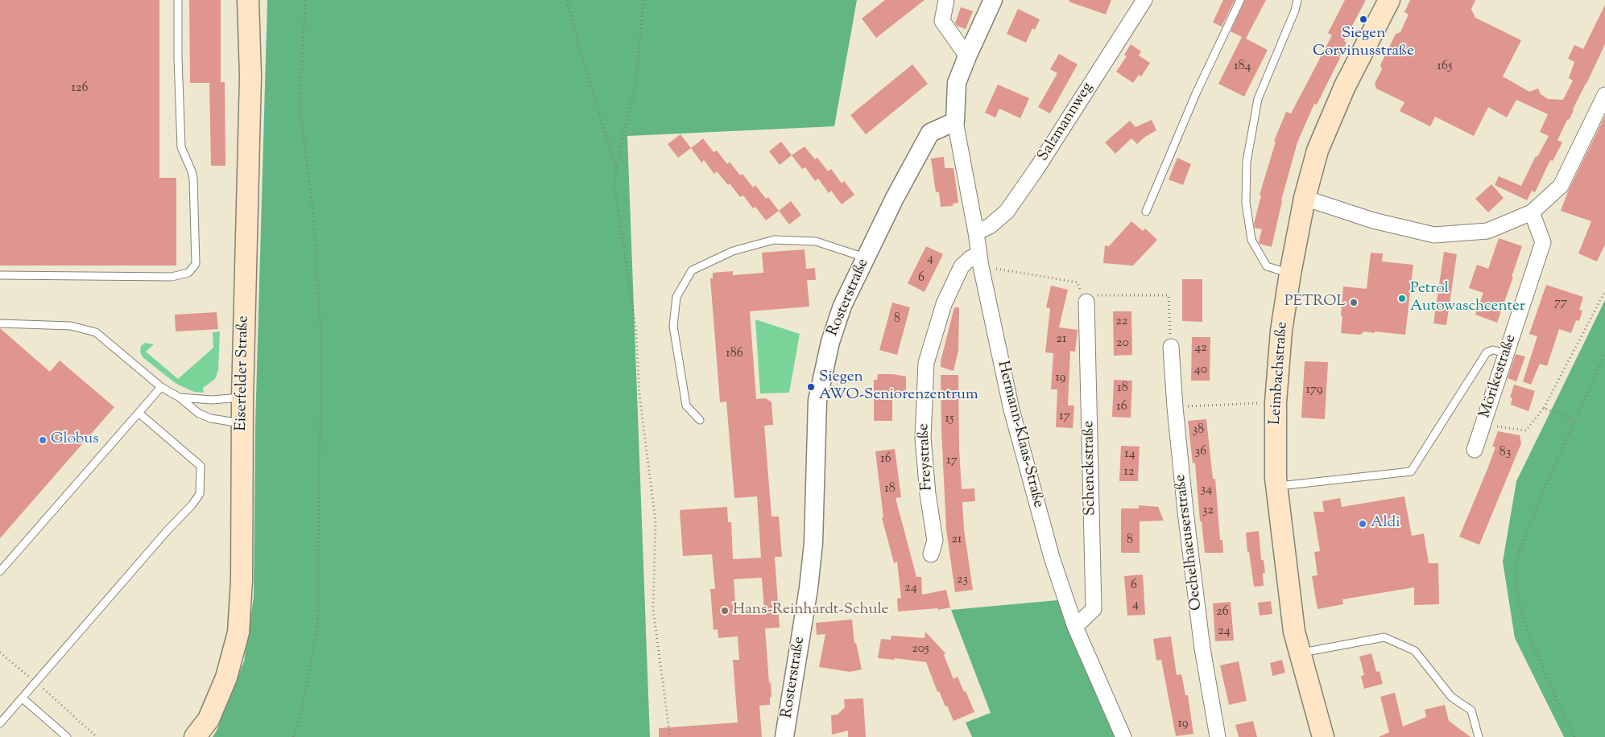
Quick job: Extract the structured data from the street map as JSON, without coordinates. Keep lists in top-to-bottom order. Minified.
{"streets":{"main road":["Eiserfelder Straße","Leimbachstraße"],"street":["Salzmannweg","Rosterstraße","Mörikestraße","Hermann-Klaas-Straße","Freystraße","Schenckstraße","Oechelhaeuserstraße"]},"crossings":[["Salzmannweg","Hermann-Klaas-Straße"],["Rosterstraße","Hermann-Klaas-Straße"],["Hermann-Klaas-Straße","Freystraße"],["Hermann-Klaas-Straße","Schenckstraße"]],"places":["Siegen Corvinusstraße","Petrol Autowaschcenter","PETROL","Siegen AWO-Seniorenzentrum","Globus","Aldi","Hans-Reinhardt-Schule"],"house_numbers":["184","165","126","4","6","77","8","22","21","20","42","186","40","19","18","179","16","17","15","38","36","83","14","16","17","12","18","34","32","21","8","23","6","24","4","26","24","205","19"]}
